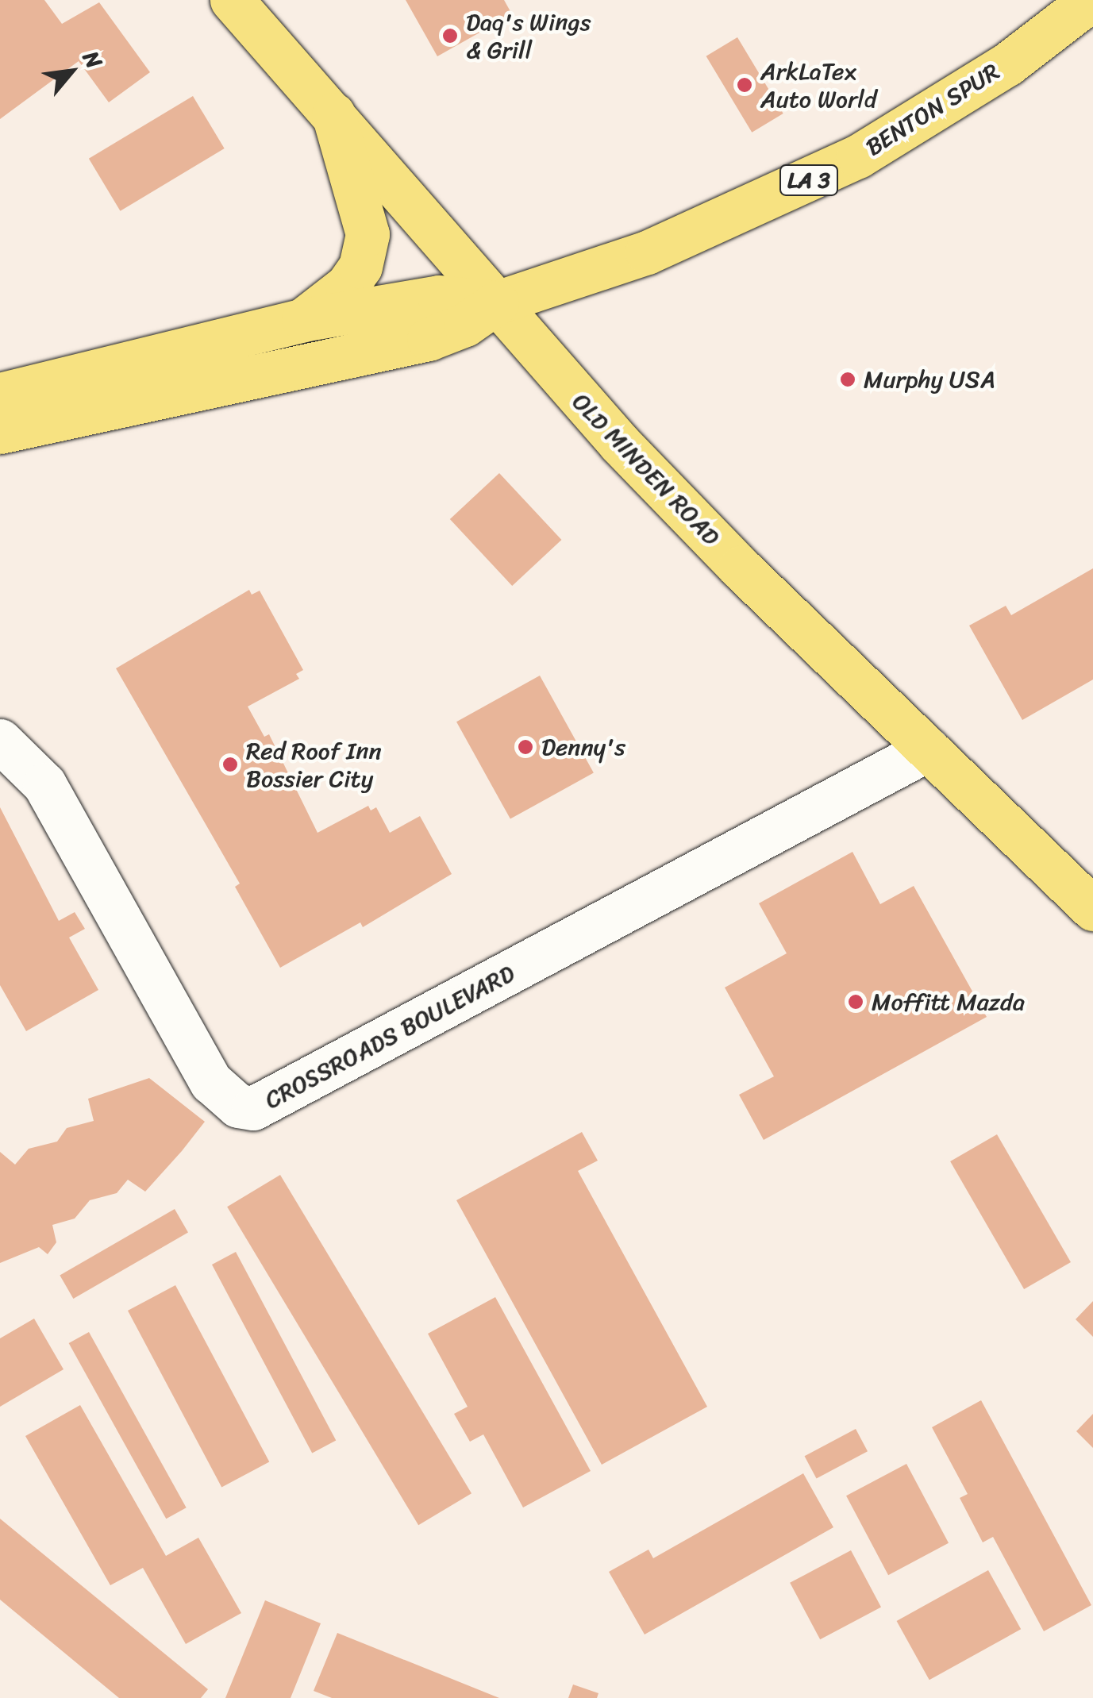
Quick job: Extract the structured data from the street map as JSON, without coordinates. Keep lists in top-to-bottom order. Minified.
{"streets":{"main road":["BENTON SPUR","LA 3","OLD MINDEN ROAD"],"street":["CROSSROADS BOULEVARD"]},"crossings":[["BENTON SPUR","OLD MINDEN ROAD"],["OLD MINDEN ROAD","CROSSROADS BOULEVARD"]],"places":["Daq's Wings & Grill","ArkLaTex Auto World","Murphy USA","Denny's","Red Roof Inn Bossier City","Moffitt Mazda"],"north":"top right"}
